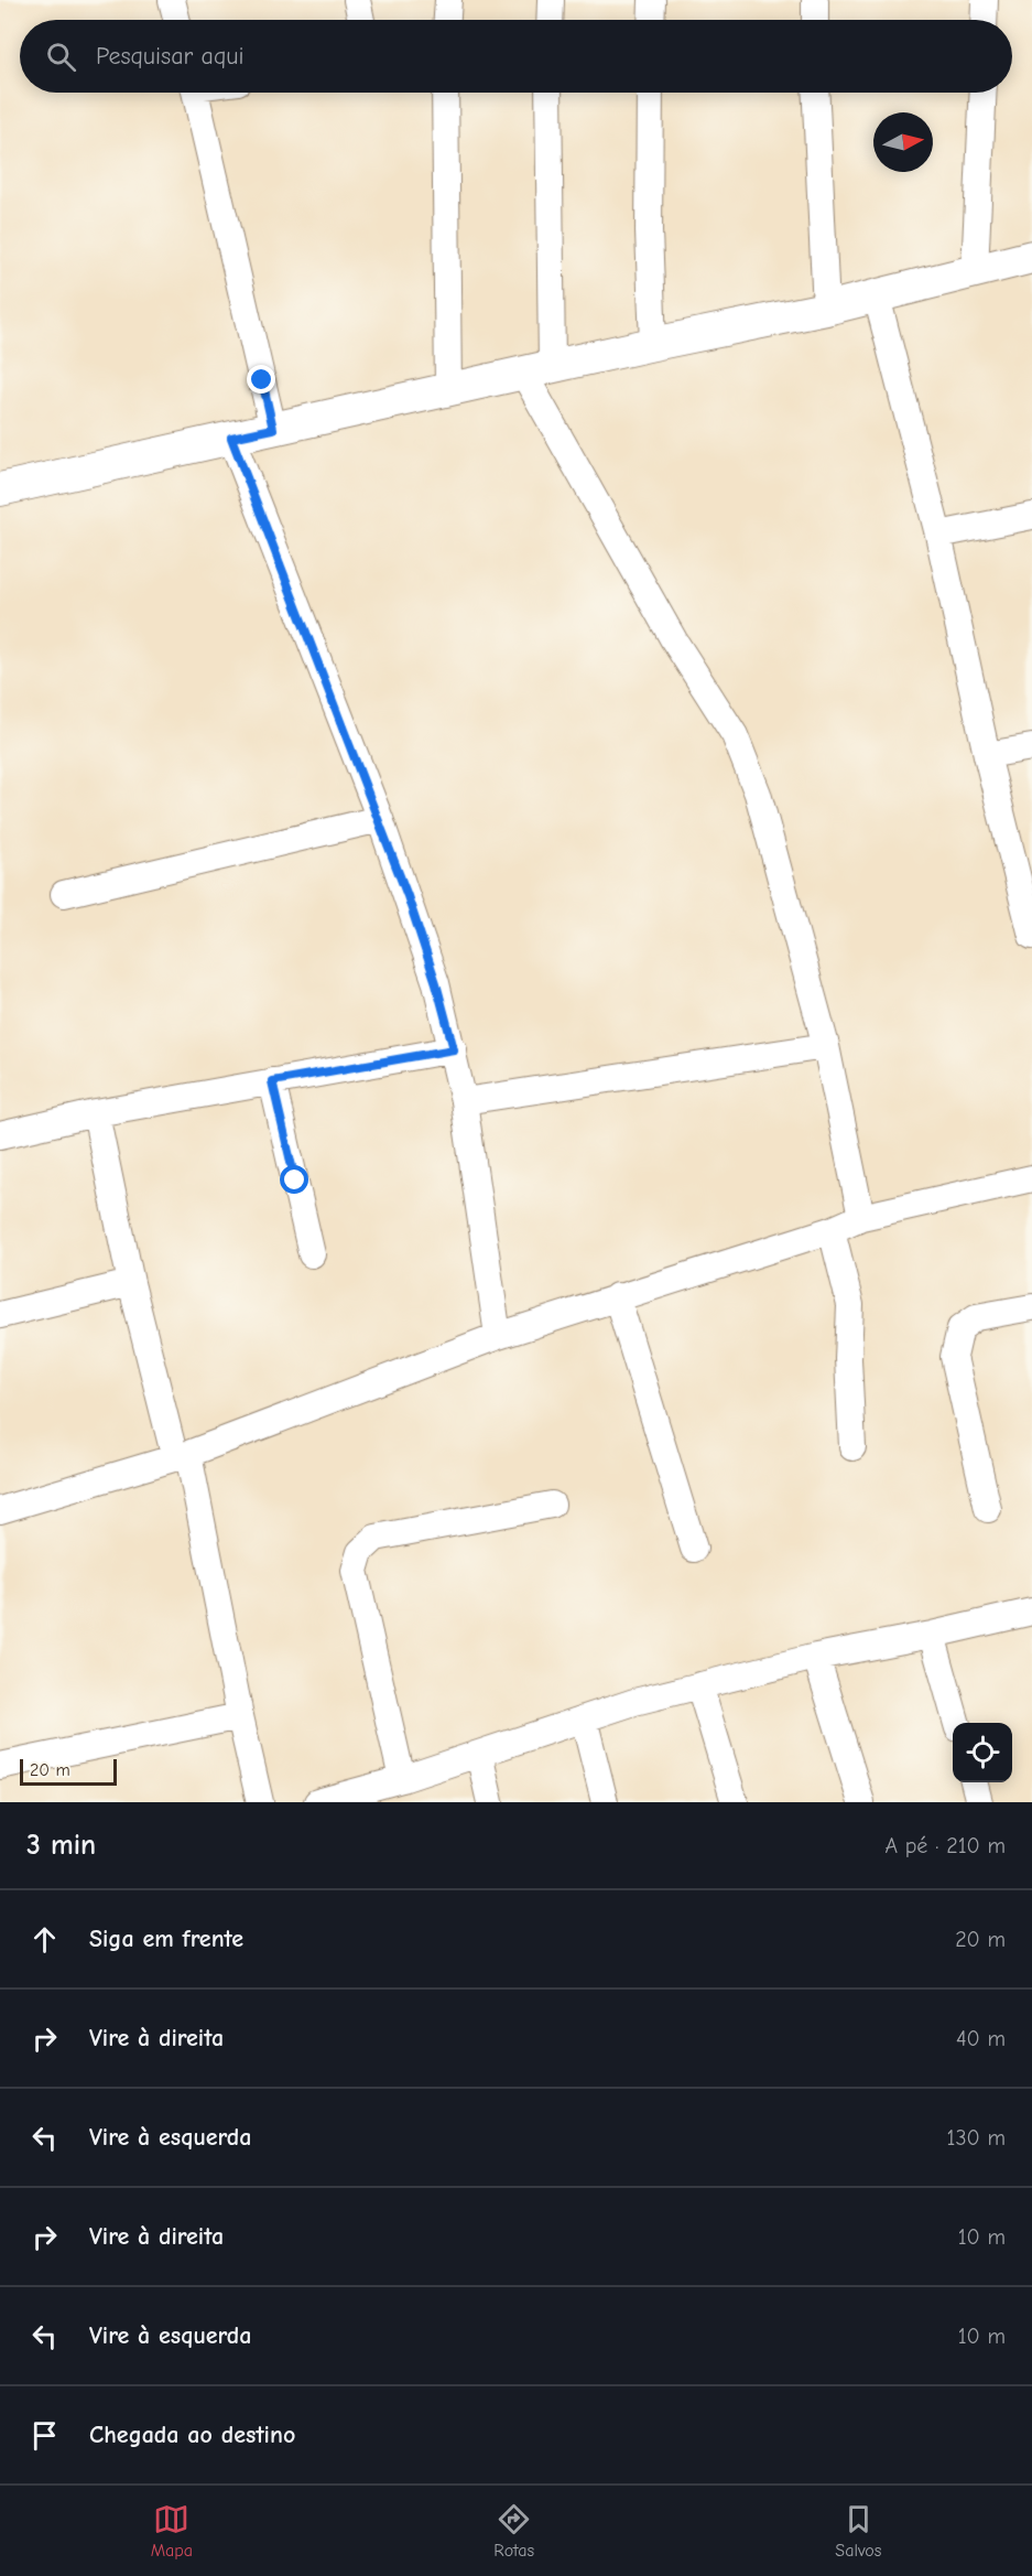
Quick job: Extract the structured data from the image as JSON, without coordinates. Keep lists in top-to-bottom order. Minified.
{"scale_bar":"20 m","north":"right","page":{"search":"Pesquisar aqui","scale":"20 m","heading":["3 min","A pé · 210 m"],"list":[["Siga em frente","20 m"],["Vire à direita","40 m"],["Vire à esquerda","130 m"],["Vire à direita","10 m"],["Vire à esquerda","10 m"],"Chegada ao destino"],"nav":["Mapa","Rotas","Salvos"]}}
